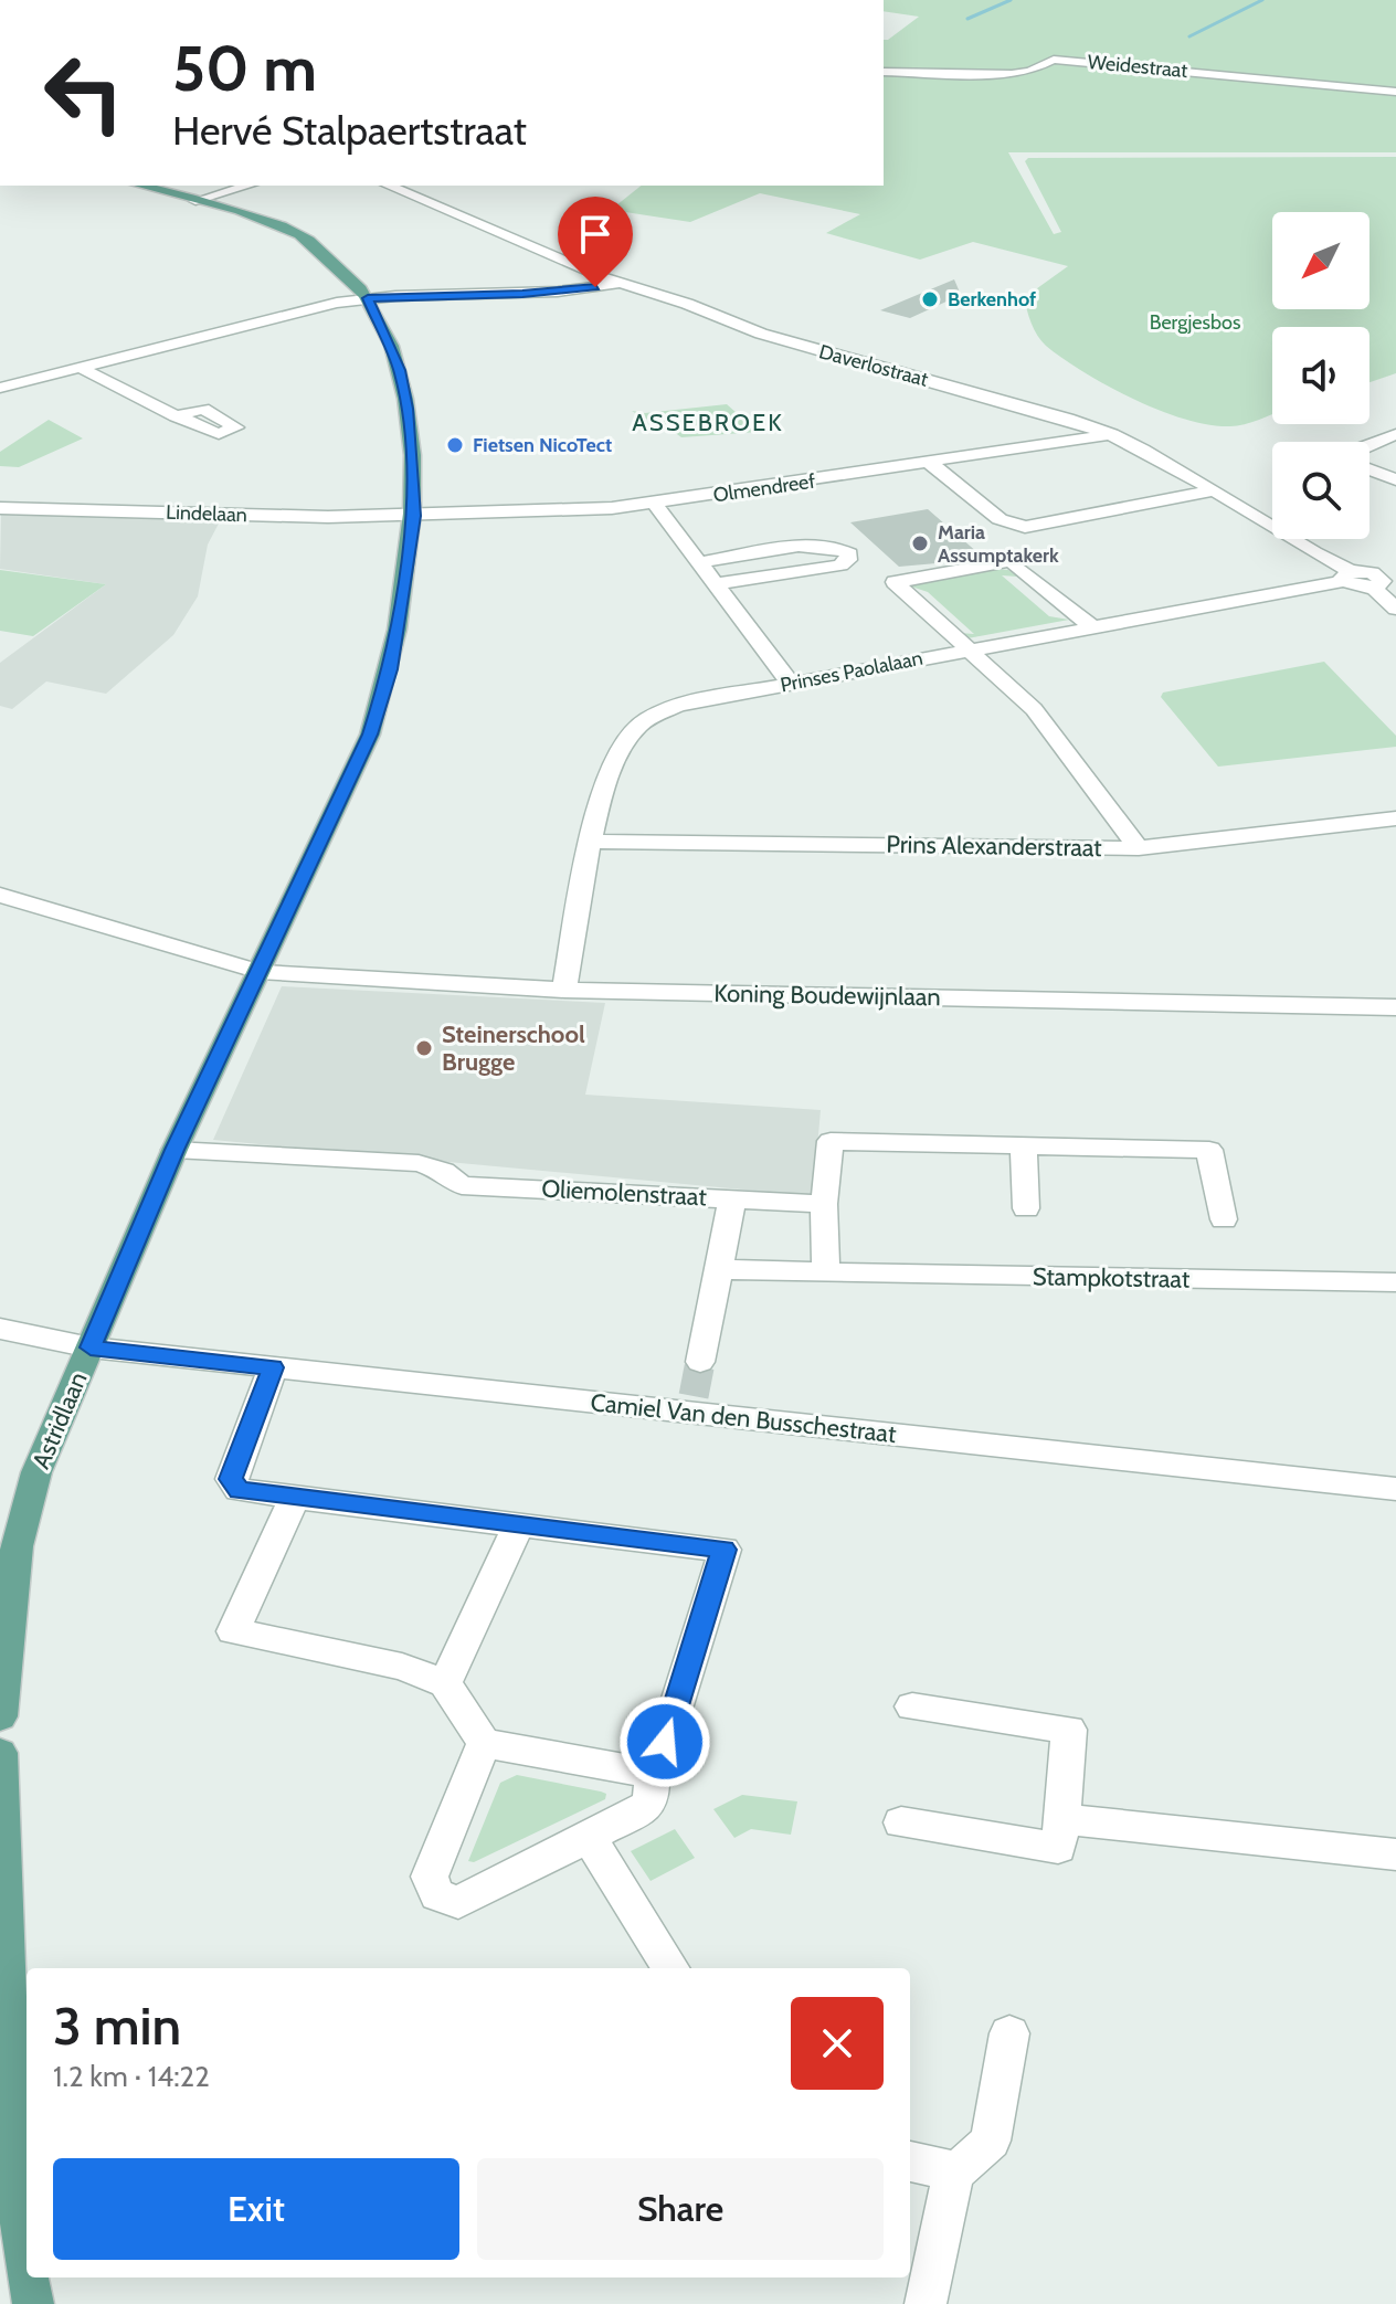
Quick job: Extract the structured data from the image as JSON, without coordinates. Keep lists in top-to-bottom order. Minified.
{"streets":{"main road":["Astridlaan"],"street":["Weidestraat","Daverlostraat","Olmendreef","Lindelaan","Prinses Paolalaan","Prins Alexanderstraat","Koning Boudewijnlaan","Oliemolenstraat","Stampkotstraat","Camiel Van den Busschestraat"]},"crossings":[["Daverlostraat","Olmendreef"],["Daverlostraat","Prinses Paolalaan"],["Olmendreef","Lindelaan"],["Olmendreef","Astridlaan"],["Lindelaan","Astridlaan"],["Prinses Paolalaan","Prins Alexanderstraat"],["Prinses Paolalaan","Koning Boudewijnlaan"],["Koning Boudewijnlaan","Astridlaan"],["Oliemolenstraat","Astridlaan"],["Camiel Van den Busschestraat","Astridlaan"]],"districts":["ASSEBROEK"],"parks":["Bergjesbos"],"places":["Berkenhof","Fietsen NicoTect","Maria Assumptakerk","Steinerschool Brugge"],"north":"bottom left","page":{"turn":["50 m","Hervé Stalpaertstraat"],"heading":["3 min","1.2 km · 14:22"],"buttons":["Exit","Share"]}}
